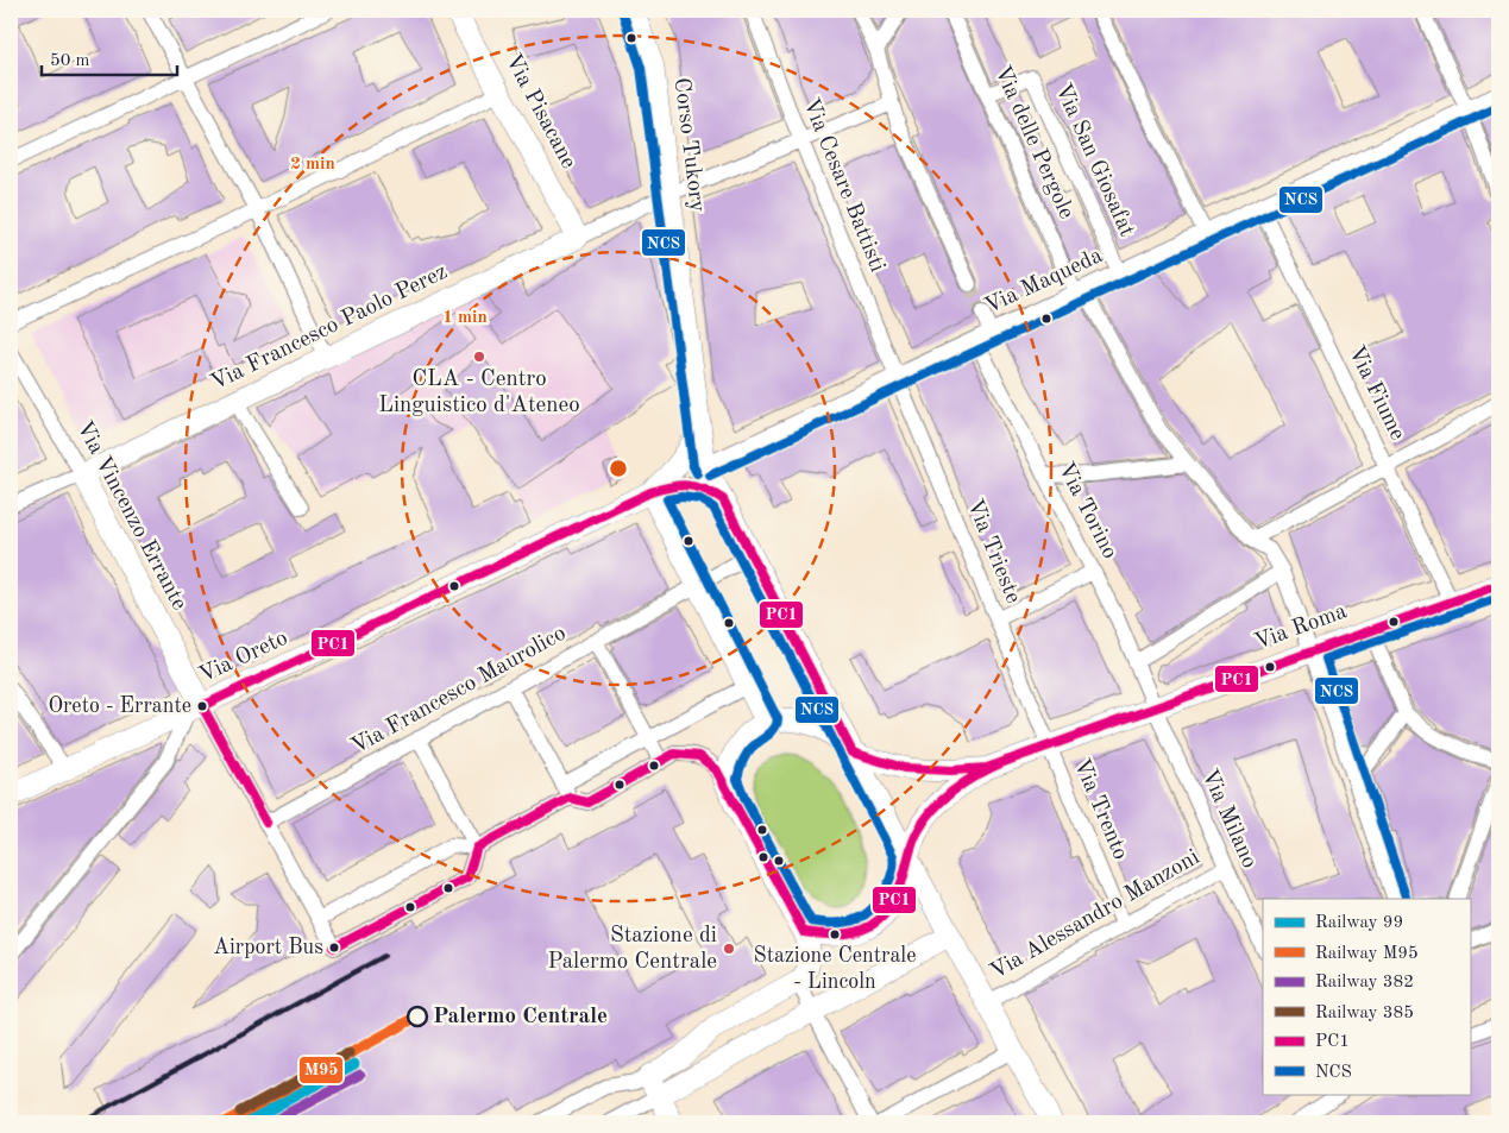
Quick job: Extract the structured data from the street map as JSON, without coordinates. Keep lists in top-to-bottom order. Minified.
{"streets":{"street":["Via Pisacane","Via delle Pergole","Corso Tukory","Via San Giosafat","Via Cesare Battisti","Via Maqueda","Via Francesco Paolo Perez","Via Fiume","Via Torino","Via Vincenzo Errante","Via Trieste","Via Roma","Via Oreto","Via Francesco Maurolico","Via Trento","Via Milano","Via Alessandro Manzoni"]},"crossings":[["Via Pisacane","Via Francesco Paolo Perez"],["Via delle Pergole","Via San Giosafat"],["Via delle Pergole","Via Maqueda"],["Via delle Pergole","Via Roma"],["Corso Tukory","Via Maqueda"],["Corso Tukory","Via Francesco Paolo Perez"],["Corso Tukory","Via Oreto"],["Corso Tukory","Via Francesco Maurolico"],["Via San Giosafat","Via Maqueda"],["Via Cesare Battisti","Via Maqueda"],["Via Cesare Battisti","Via Francesco Paolo Perez"],["Via Cesare Battisti","Via Trieste"],["Via Maqueda","Via Fiume"],["Via Maqueda","Via Torino"],["Via Maqueda","Via Trieste"],["Via Francesco Paolo Perez","Via Vincenzo Errante"],["Via Fiume","Via Roma"],["Via Torino","Via Roma"],["Via Torino","Via Milano"],["Via Vincenzo Errante","Via Oreto"],["Via Trieste","Via Roma"],["Via Trieste","Via Trento"],["Via Roma","Via Trento"],["Via Roma","Via Milano"],["Via Trento","Via Alessandro Manzoni"],["Via Milano","Via Alessandro Manzoni"]],"places":["CLA - Centro Linguistico d'Ateneo","Oreto - Errante","Stazione Centrale - Lincoln","Airport Bus","Stazione di Palermo Centrale","Palermo Centrale"],"lines":["transit line NCS","transit line PC1","rail line M95","rail line 385","rail line 99","rail line 382"],"legend":["Railway 99","Railway M95","Railway 382","Railway 385","PC1","NCS"],"scale_bar":"50 m","rings":["2 min","1 min"]}
